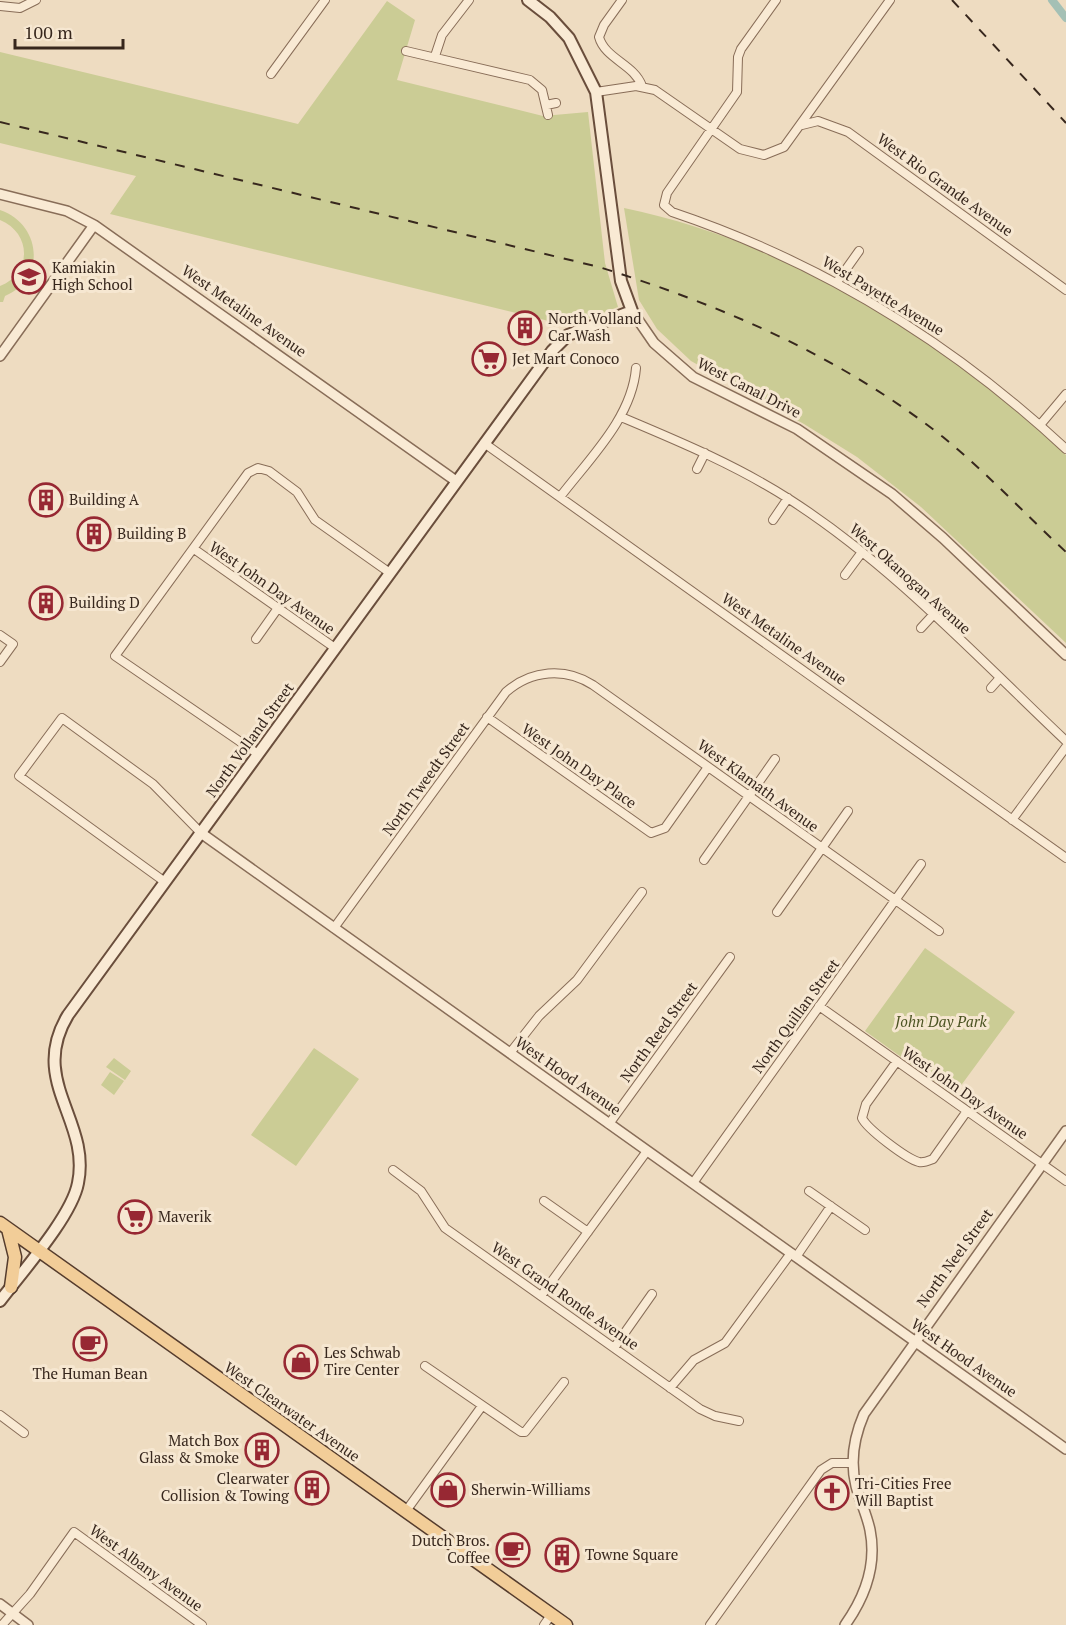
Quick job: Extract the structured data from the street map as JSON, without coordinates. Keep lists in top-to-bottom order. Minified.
{"streets":{"main road":["West Canal Drive","North Volland Street","West Clearwater Avenue"],"street":["West Rio Grande Avenue","West Payette Avenue","West Metaline Avenue","West Okanogan Avenue","West John Day Avenue","West John Day Place","North Tweedt Street","West Klamath Avenue","North Quillan Street","North Reed Street","West Hood Avenue","North Neel Street","West Grand Ronde Avenue","West Albany Avenue"]},"crossings":[["West Metaline Avenue","North Volland Street"],["West Canal Drive","North Volland Street"],["West John Day Avenue","North Volland Street"],["West John Day Avenue","North Quillan Street"],["West John Day Avenue","North Neel Street"],["North Volland Street","West Hood Avenue"],["North Volland Street","West Clearwater Avenue"],["West John Day Place","North Tweedt Street"],["West John Day Place","West Klamath Avenue"],["North Tweedt Street","West Klamath Avenue"],["North Tweedt Street","West Hood Avenue"],["West Klamath Avenue","North Quillan Street"],["North Quillan Street","West Hood Avenue"],["North Reed Street","West Hood Avenue"],["West Hood Avenue","North Neel Street"]],"parks":["John Day Park"],"places":{"school or university":["Kamiakin High School"],"building":["North Volland Car Wash","Building A","Building B","Building D","Match Box Glass & Smoke","Clearwater Collision & Towing","Towne Square"],"supermarket":["Jet Mart Conoco","Maverik"],"cafe":["The Human Bean","Dutch Bros. Coffee"],"shop":["Les Schwab Tire Center","Sherwin-Williams"],"church":["Tri-Cities Free Will Baptist"]},"scale_bar":"100 m"}
